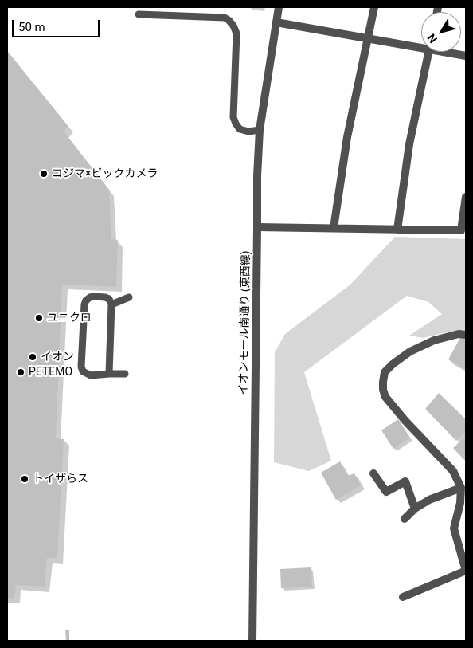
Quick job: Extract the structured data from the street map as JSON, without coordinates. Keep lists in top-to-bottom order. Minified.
{"streets":{"street":["イオンモール南通り (東西線)"]},"places":["コジマ×ビックカメラ","ユニクロ","イオン","PETEMO","トイザらス"],"scale_bar":"50 m","north":"bottom left"}
